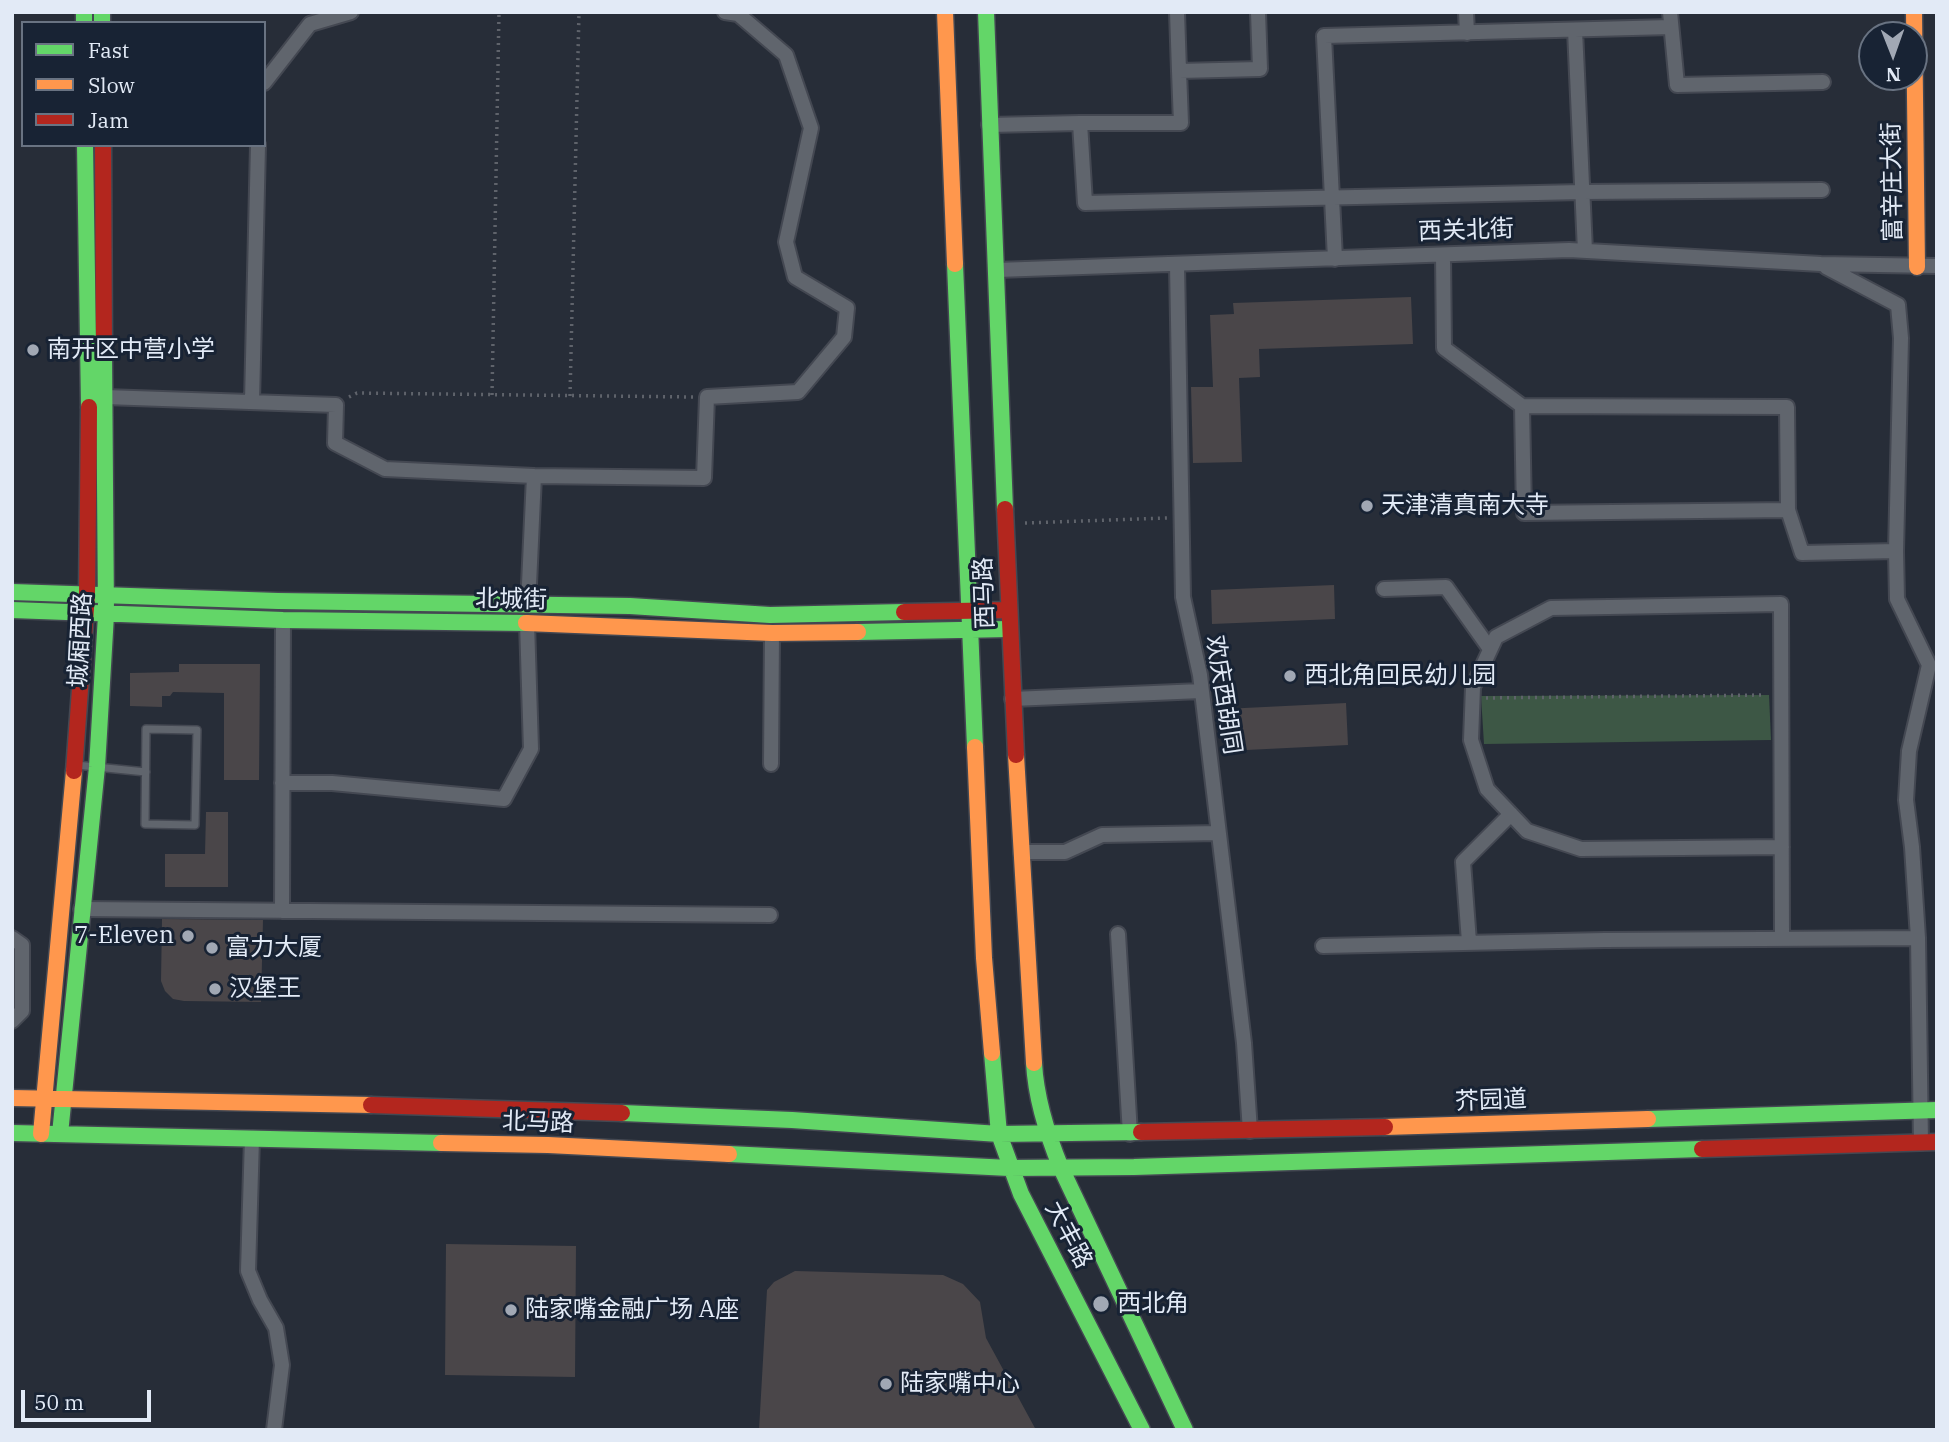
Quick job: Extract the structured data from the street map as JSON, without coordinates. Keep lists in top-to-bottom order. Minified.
{"streets":{"main road":["富辛庄大街","西马路","北城街","城厢西路","芥园道","北马路","大丰路"],"street":["西关北街","欢庆西胡同"]},"crossings":[["富辛庄大街","西关北街"],["西关北街","西马路"],["西关北街","欢庆西胡同"],["西马路","北城街"],["西马路","芥园道"],["西马路","北马路"],["西马路","大丰路"],["北城街","城厢西路"],["城厢西路","北马路"],["欢庆西胡同","芥园道"],["芥园道","北马路"],["北马路","大丰路"]],"places":["南开区中营小学","天津清真南大寺","西北角回民幼儿园","7-Eleven","富力大厦","汉堡王","西北角","陆家嘴金融广场 A座","陆家嘴中心"],"legend":["Fast","Slow","Jam"],"scale_bar":"50 m","north":"bottom"}
